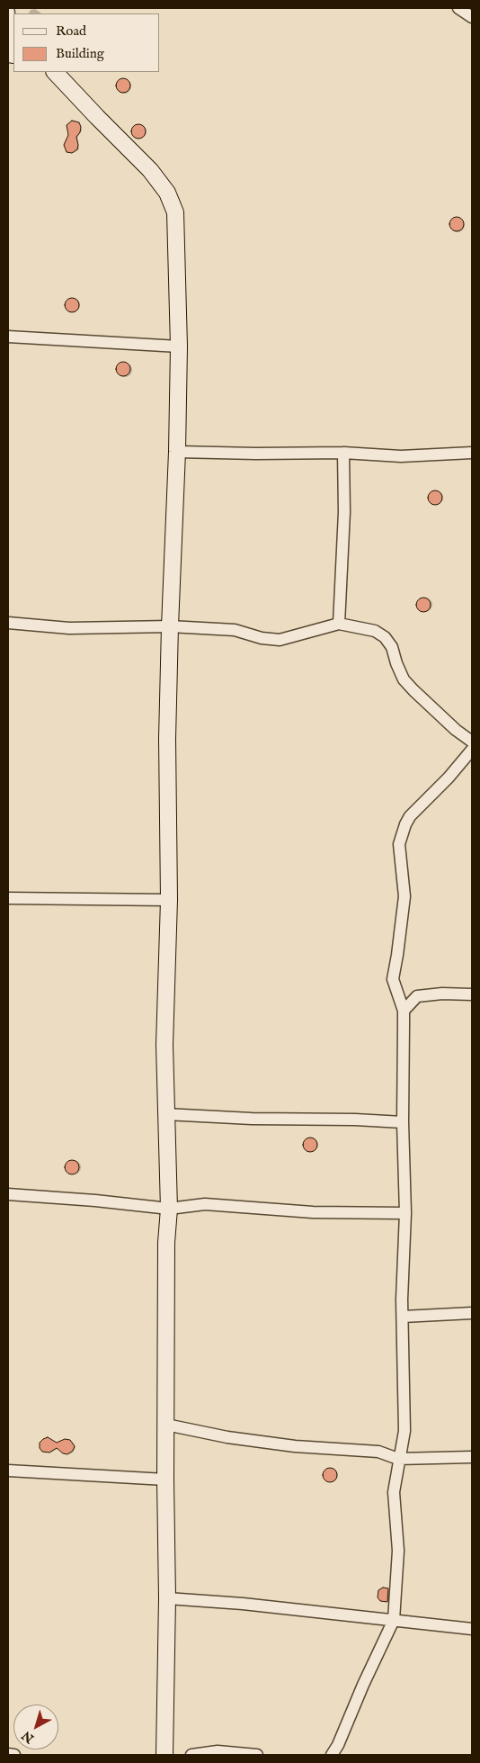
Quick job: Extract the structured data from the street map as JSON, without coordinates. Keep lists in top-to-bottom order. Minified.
{"legend":["Road","Building"],"north":"bottom left"}
